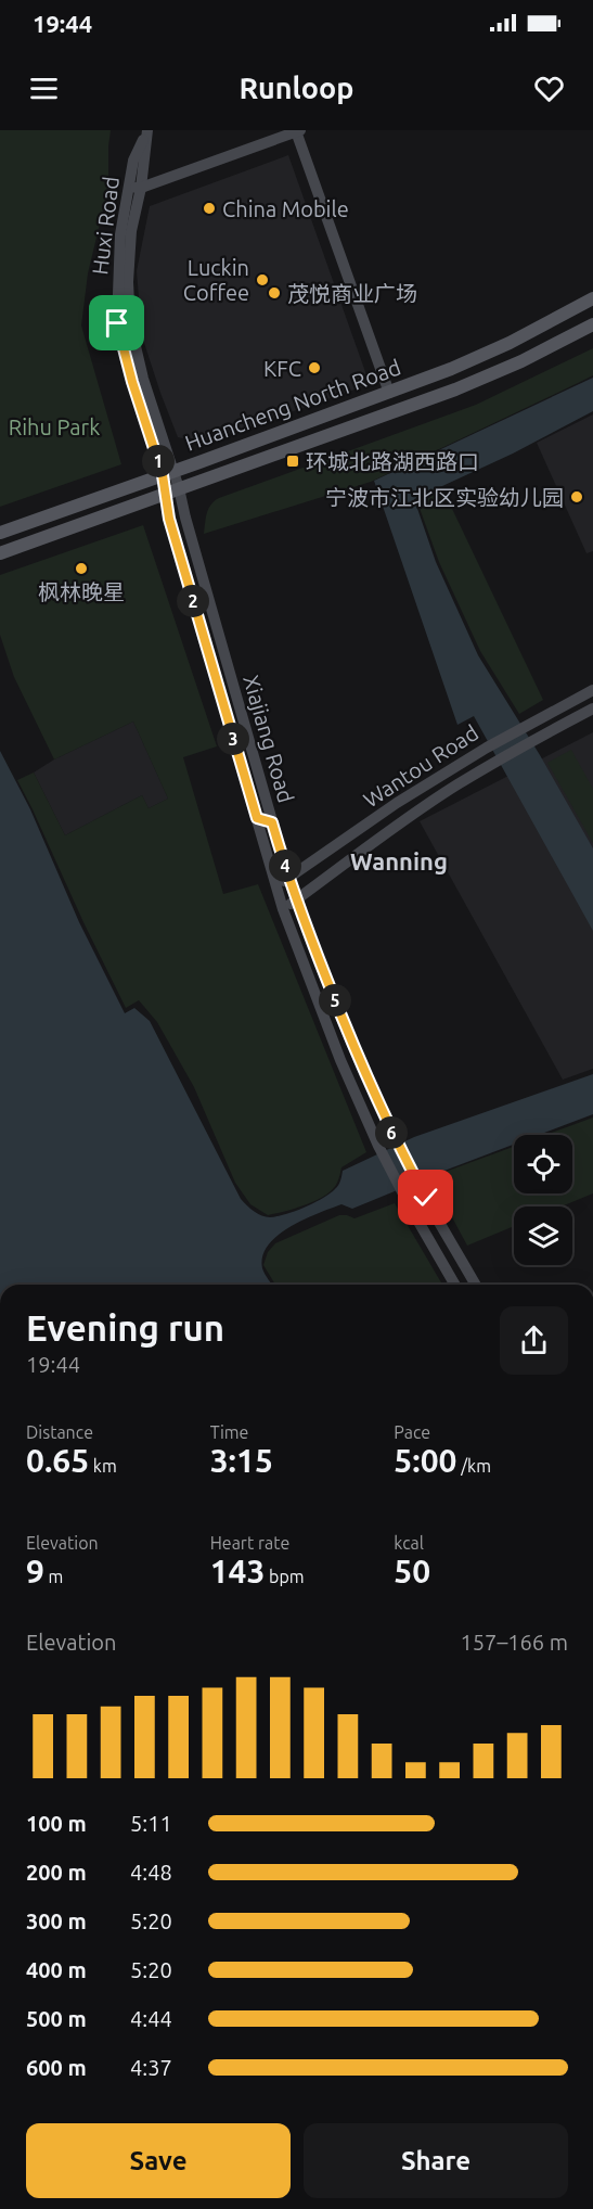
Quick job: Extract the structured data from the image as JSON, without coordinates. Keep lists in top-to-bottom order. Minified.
{"streets":{"main road":["Huxi Road","Huancheng North Road","Xiajiang Road","Wantou Road"]},"crossings":[["Huxi Road","Huancheng North Road"],["Huxi Road","Xiajiang Road"],["Huancheng North Road","Xiajiang Road"],["Xiajiang Road","Wantou Road"]],"districts":["Wanning"],"parks":["Rihu Park"],"places":{"other":["China Mobile","Luckin Coffee","茂悦商业广场","KFC","宁波市江北区实验幼儿园","枫林晚星"],"transit":["环城北路湖西路口"]},"page":{"status":"19:44","header":"Runloop","pins":["1","2","3","4","5","6"],"heading":["Evening run","19:44"],"stats":[["Distance","0.65 km"],["Time","3:15"],["Pace","5:00 /km"],["Elevation","9 m"],["Heart rate","143 bpm"],["kcal","50"]],"chart":["Elevation","157–166 m"],"list":[{"name":"100 m","note":"5:11"},{"name":"200 m","note":"4:48"},{"name":"300 m","note":"5:20"},{"name":"400 m","note":"5:20"},{"name":"500 m","note":"4:44"},{"name":"600 m","note":"4:37"}],"buttons":["Save","Share"]}}
